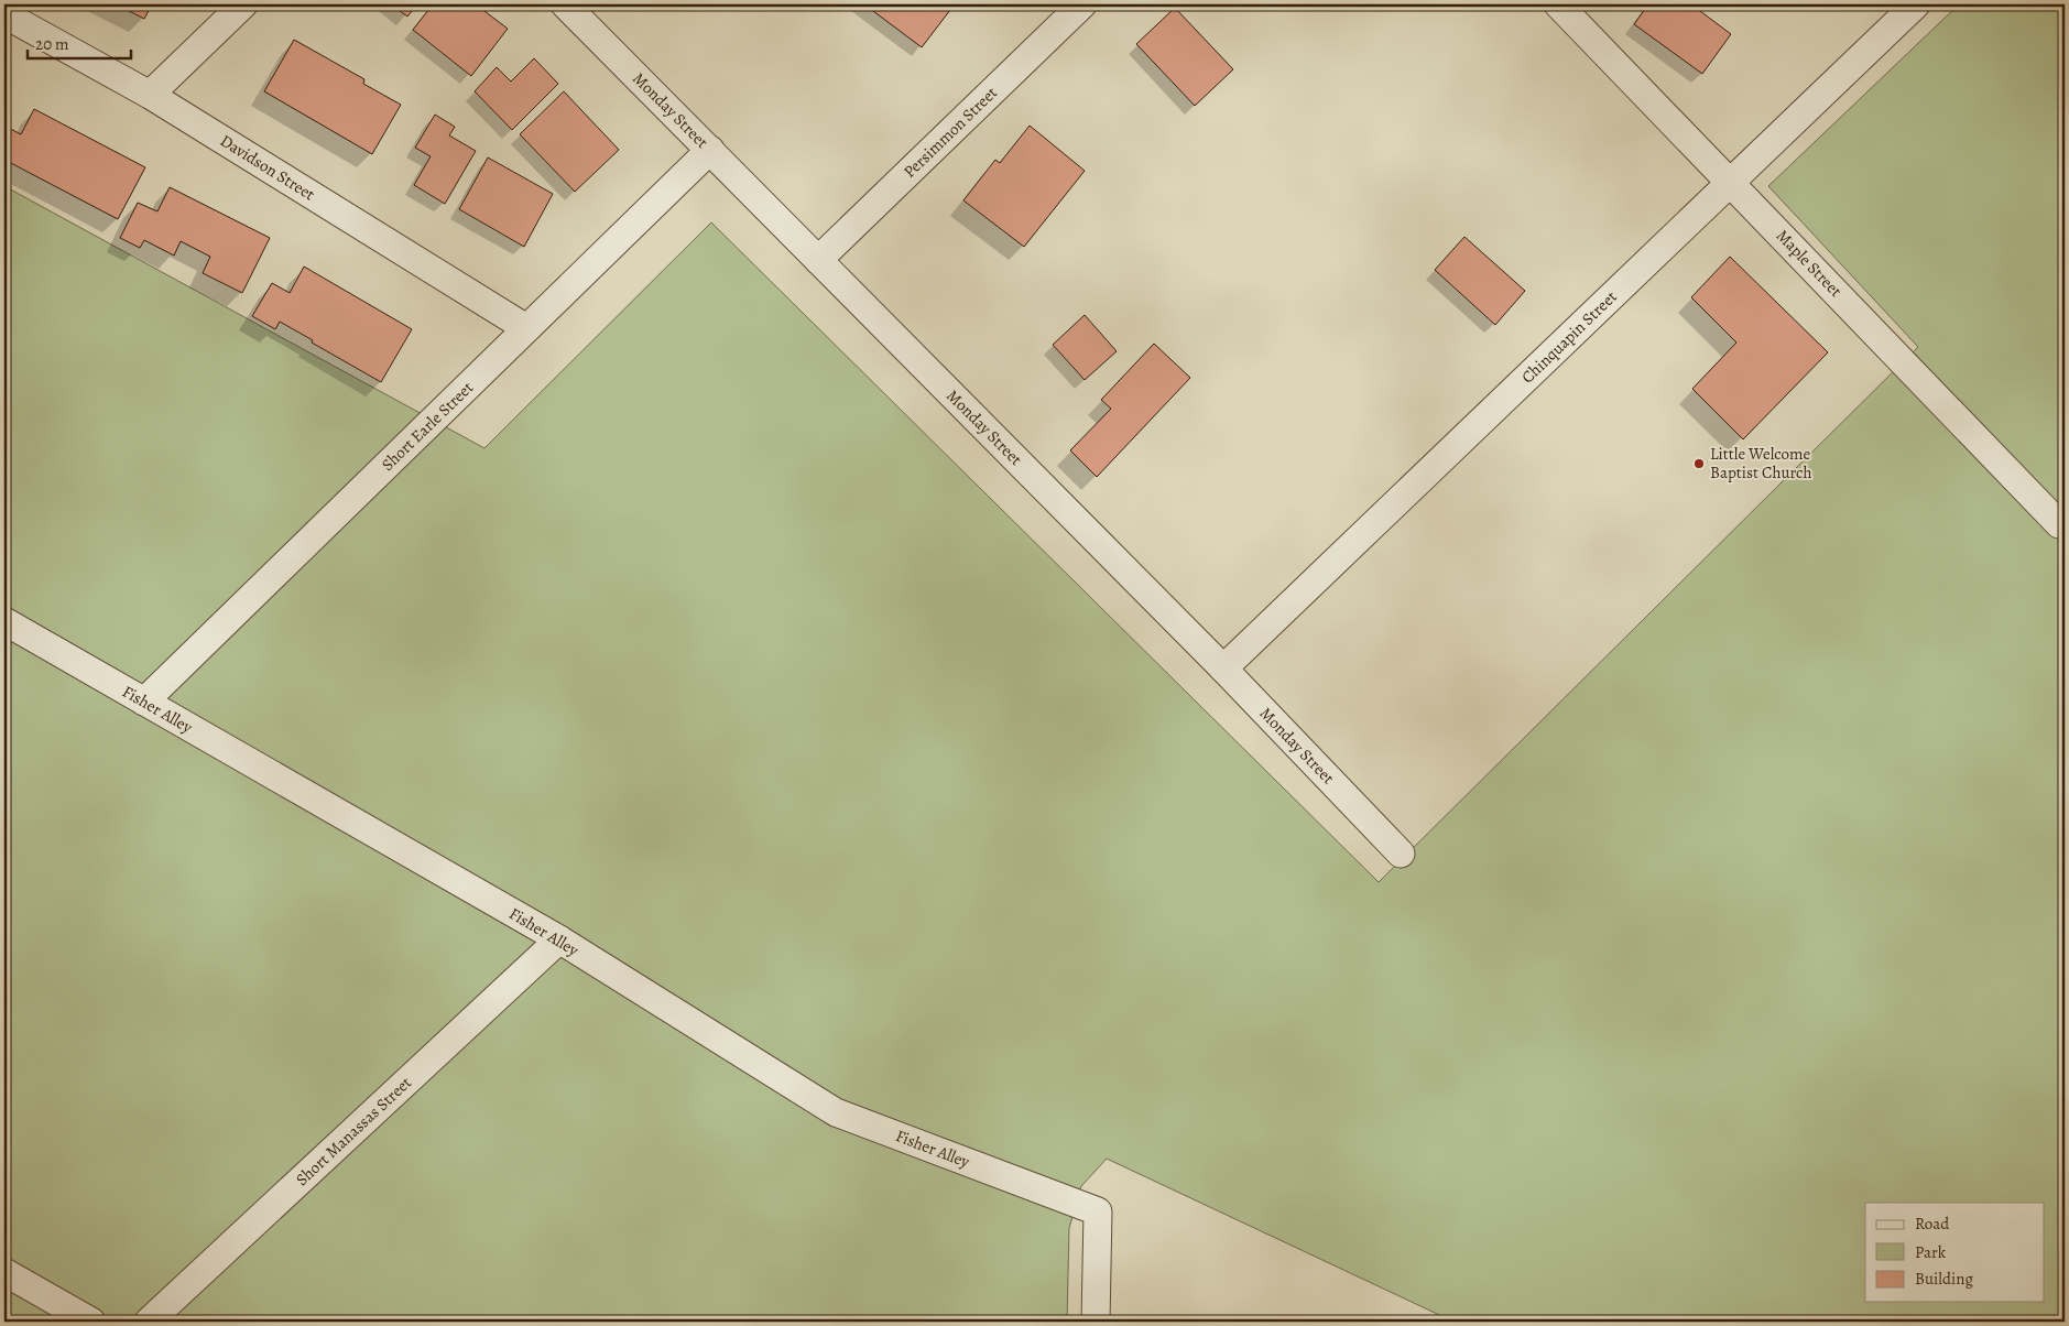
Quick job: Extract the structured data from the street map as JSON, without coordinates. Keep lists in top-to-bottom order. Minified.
{"streets":{"street":["Monday Street","Persimmon Street","Davidson Street","Maple Street","Chinquapin Street","Short Earle Street","Fisher Alley","Short Manassas Street"]},"crossings":[["Monday Street","Persimmon Street"],["Monday Street","Chinquapin Street"],["Monday Street","Short Earle Street"],["Davidson Street","Short Earle Street"],["Maple Street","Chinquapin Street"],["Short Earle Street","Fisher Alley"],["Fisher Alley","Short Manassas Street"]],"places":["Little Welcome Baptist Church"],"legend":["Road","Park","Building"],"scale_bar":"20 m"}
